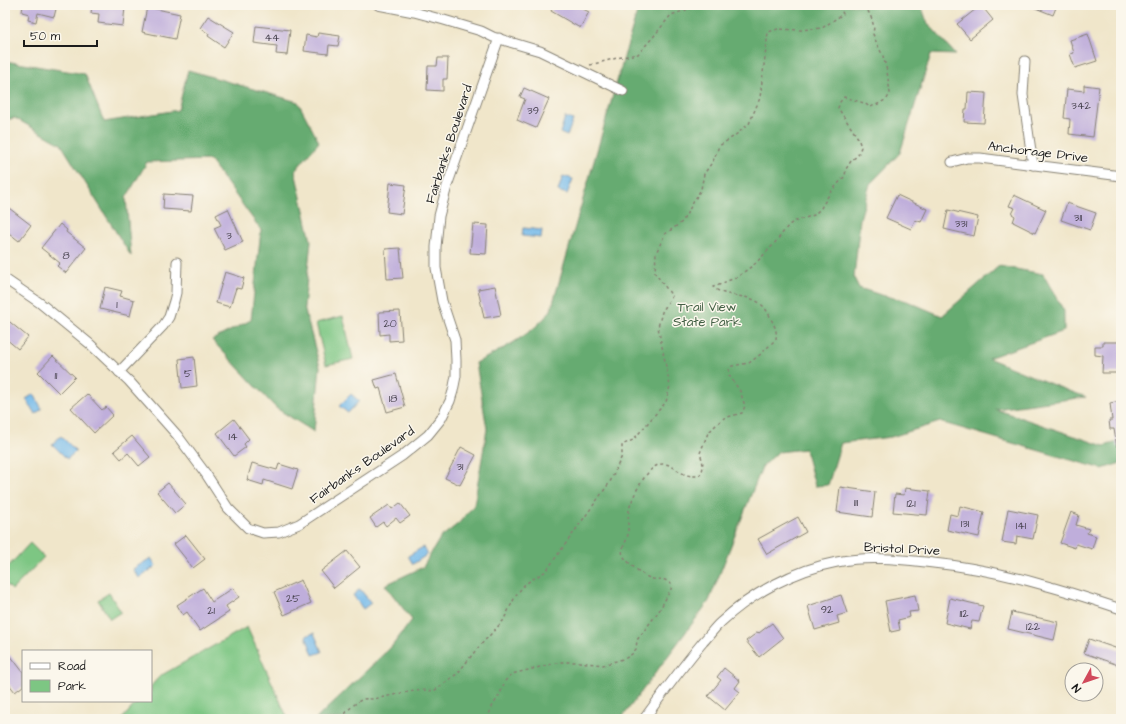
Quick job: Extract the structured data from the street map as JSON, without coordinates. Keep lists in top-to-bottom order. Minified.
{"streets":{"street":["Fairbanks Boulevard","Anchorage Drive","Bristol Drive"]},"parks":["Trail View State Park"],"house_numbers":["44","342","39","311","331","3","8","1","20","5","11","18","14","31","111","121","131","141","25","92","21","112","122"],"legend":["Road","Park"],"scale_bar":"50 m","north":"bottom left"}
